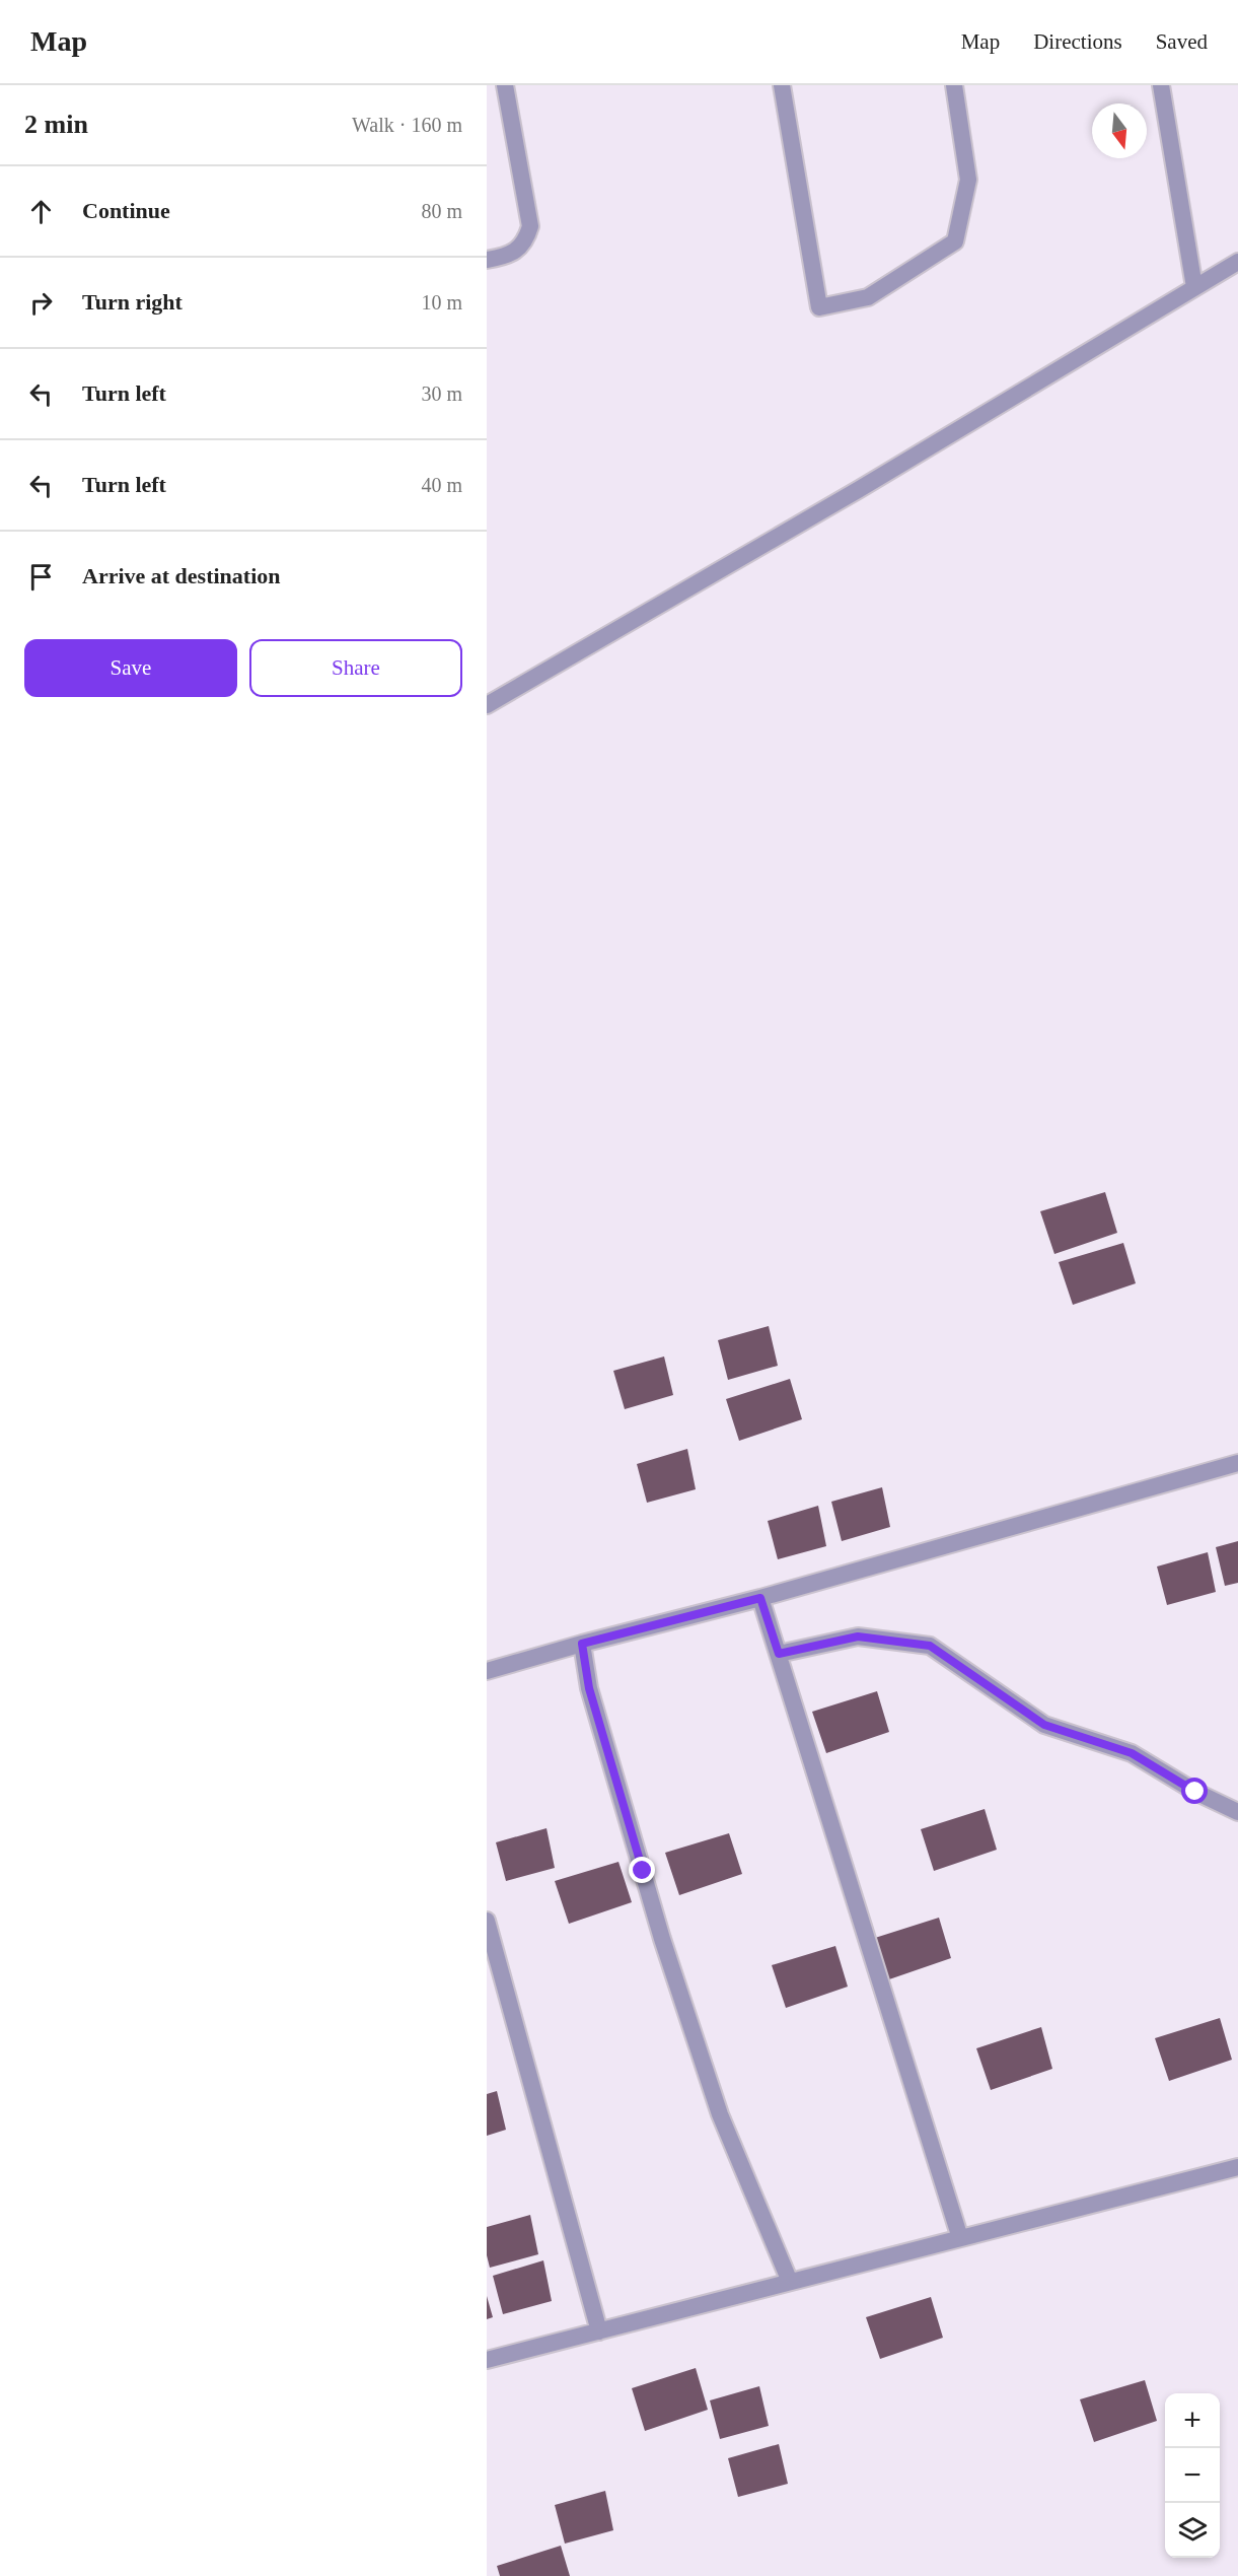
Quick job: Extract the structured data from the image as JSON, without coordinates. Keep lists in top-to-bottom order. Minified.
{"north":"bottom","page":{"header":"Map","nav":["Map","Directions","Saved"],"heading":["2 min","Walk · 160 m"],"list":[["Continue","80 m"],["Turn right","10 m"],["Turn left","30 m"],["Turn left","40 m"],"Arrive at destination"],"buttons":["Save","Share"],"map_buttons":["+","−"]}}
